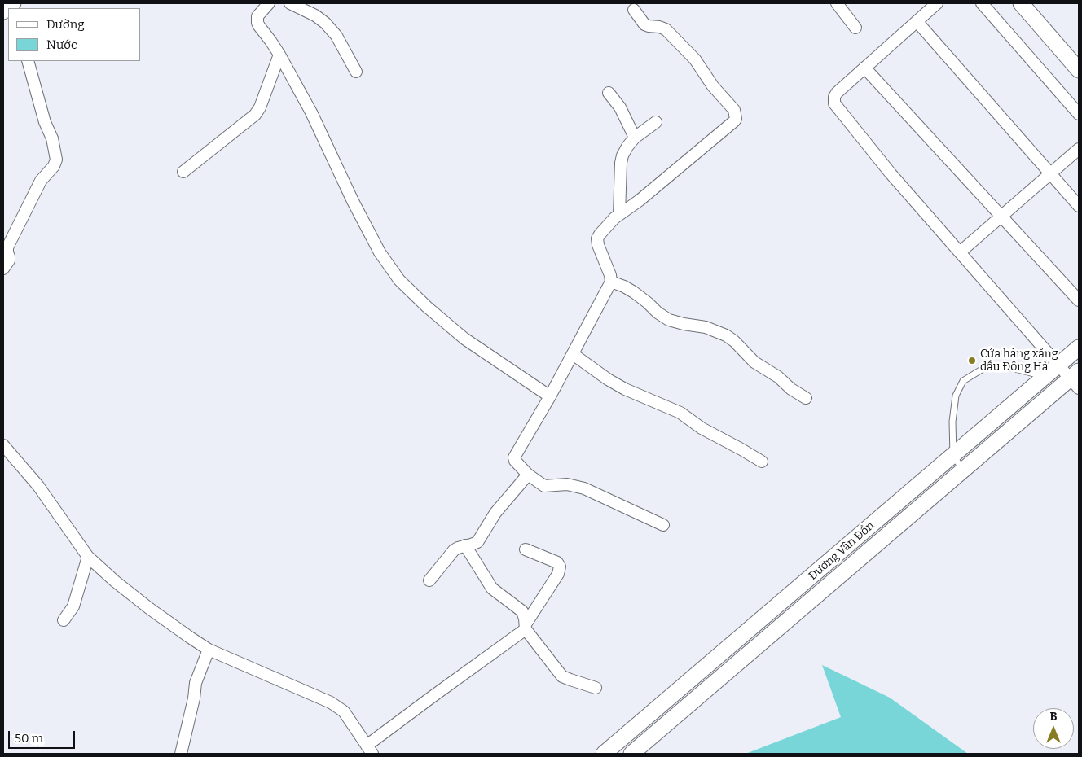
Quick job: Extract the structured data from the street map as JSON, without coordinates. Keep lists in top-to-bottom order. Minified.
{"streets":{"main road":["Đường Vân Đồn"]},"places":["Cửa hàng xăng dầu Đông Hà"],"legend":["Đường","Nước"],"scale_bar":"50 m","north":"top"}
